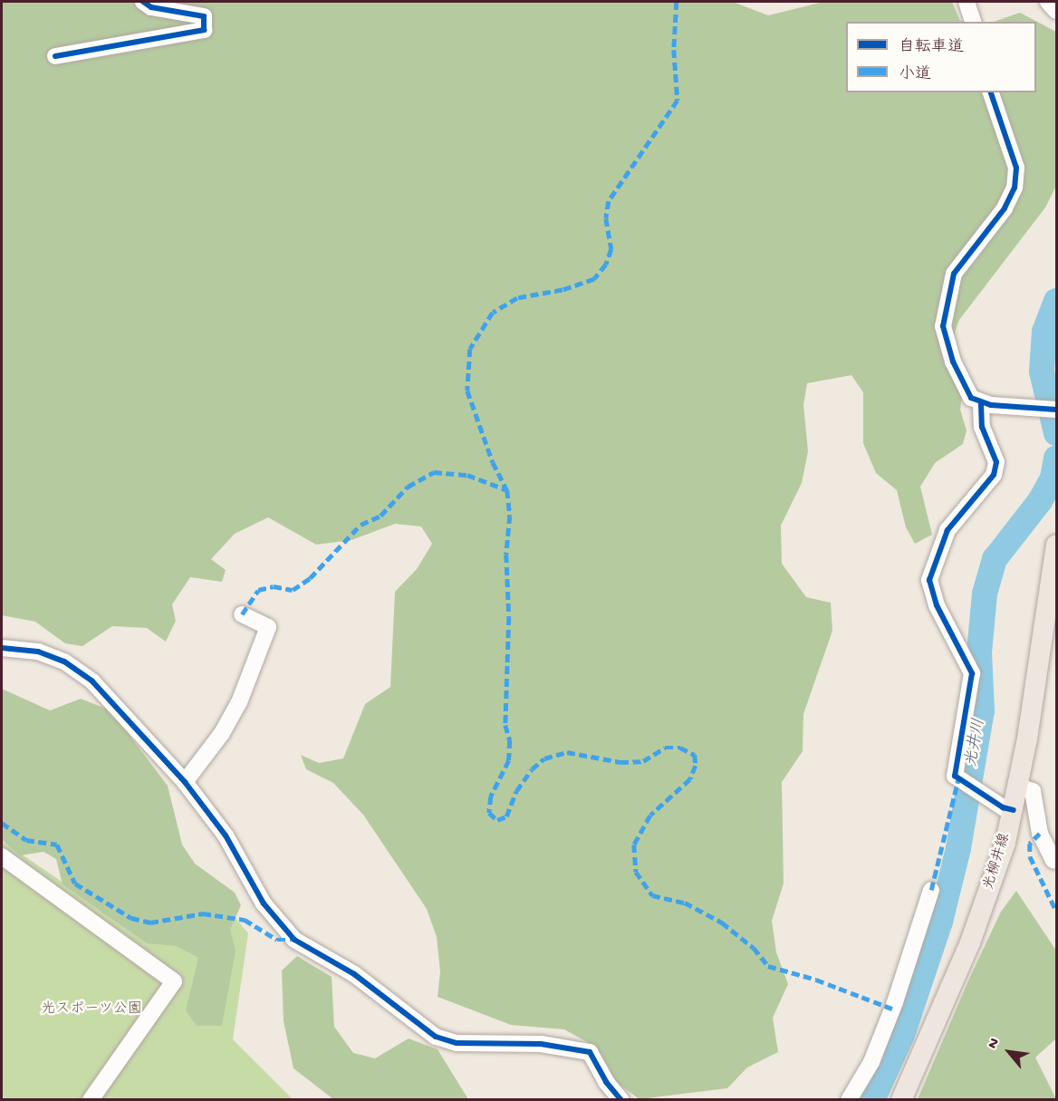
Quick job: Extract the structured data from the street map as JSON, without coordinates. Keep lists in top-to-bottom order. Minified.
{"streets":{"main road":["光柳井線"]},"water":["光井川"],"parks":["光スポーツ公園"],"legend":["自転車道","小道"],"north":"top left"}
